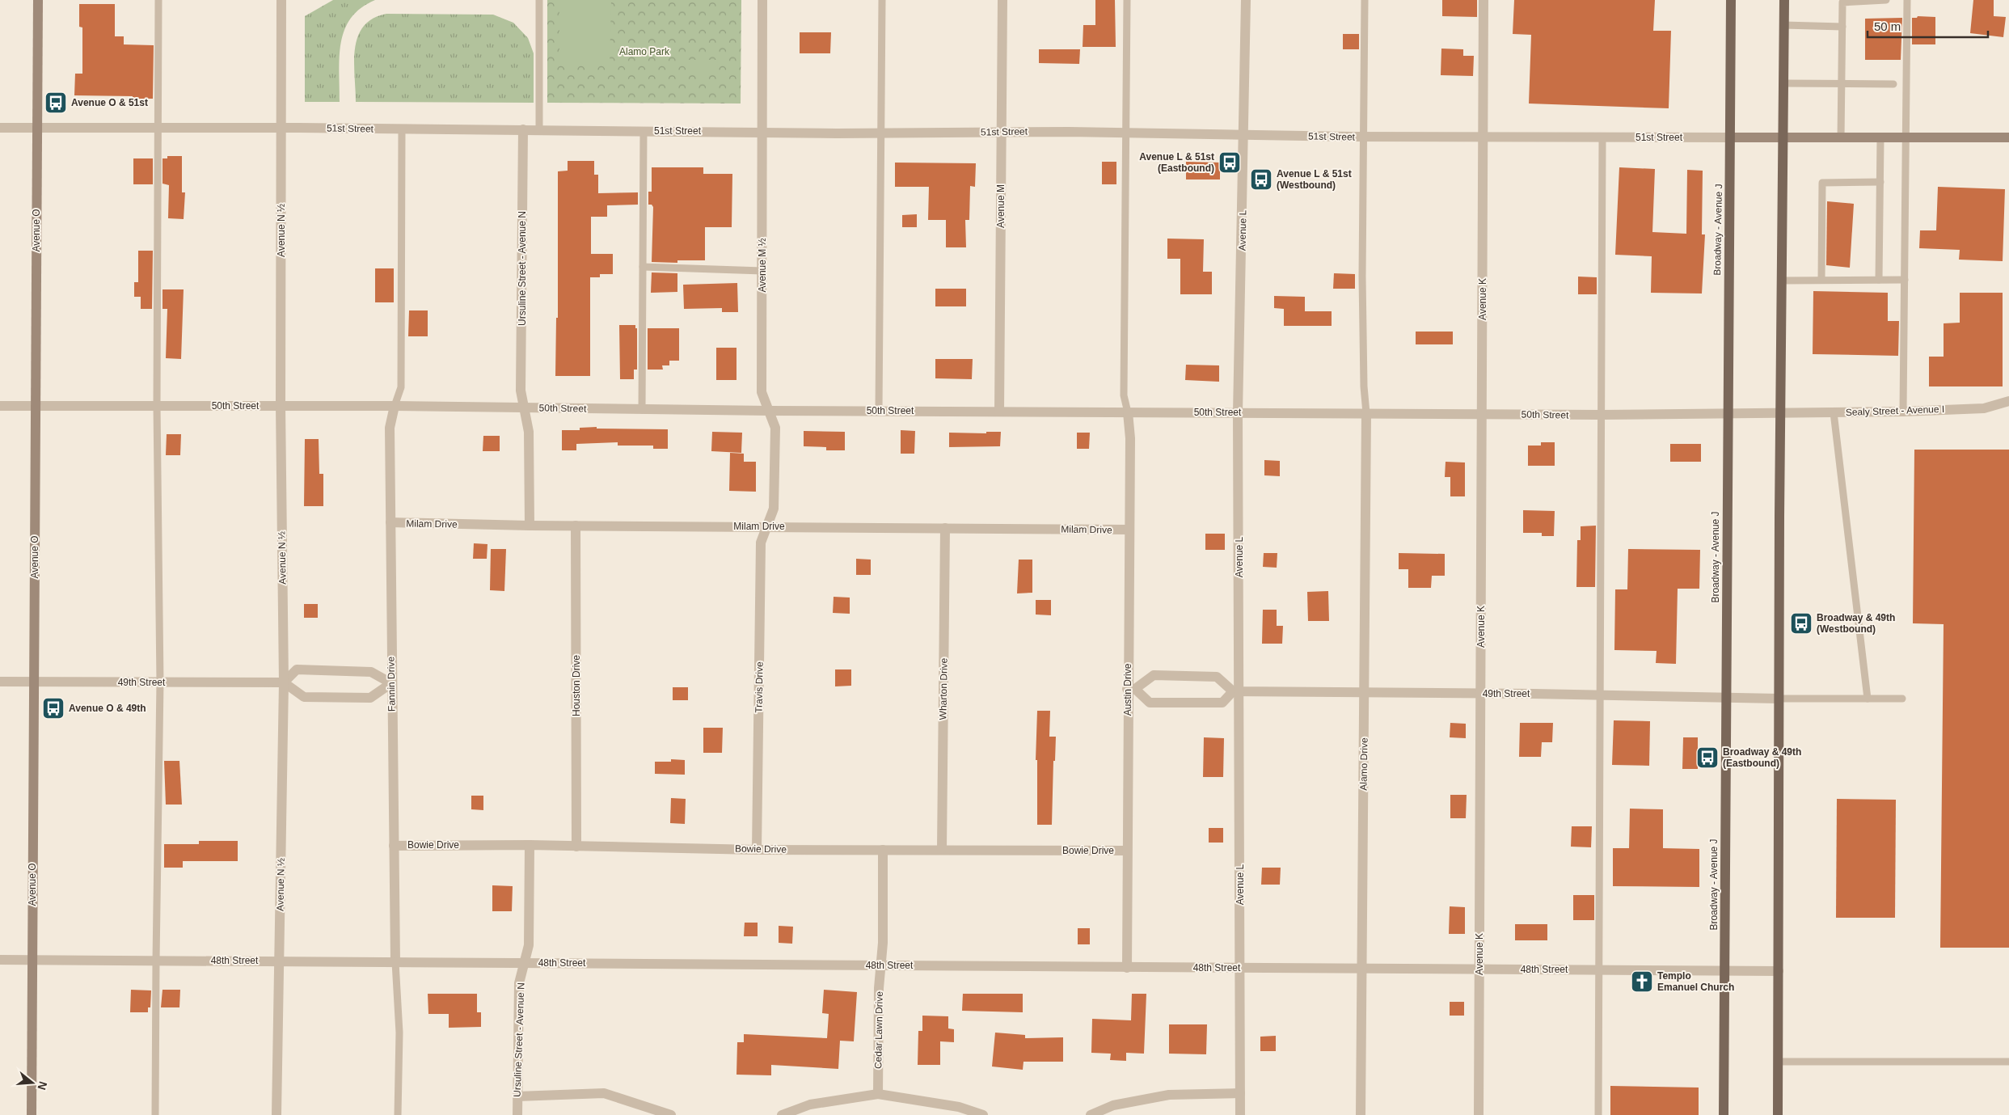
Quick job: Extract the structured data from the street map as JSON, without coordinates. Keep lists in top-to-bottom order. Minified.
{"streets":{"main road":["51st Street","Broadway - Avenue J","Avenue O"],"street":["Avenue M","Avenue N ½","Avenue L","Avenue M ½","Ursuline Street - Avenue N","Avenue K","50th Street","Sealy Street - Avenue I","Milam Drive","49th Street","Fannin Drive","Houston Drive","Travis Drive","Wharton Drive","Austin Drive","Alamo Drive","Bowie Drive","48th Street","Cedar Lawn Drive"]},"crossings":[["51st Street","Avenue M"],["51st Street","Broadway - Avenue J"],["51st Street","Avenue O"],["51st Street","Avenue N ½"],["51st Street","Avenue L"],["51st Street","Avenue M ½"],["51st Street","Ursuline Street - Avenue N"],["51st Street","Avenue K"],["Avenue M","50th Street"],["Broadway - Avenue J","50th Street"],["Broadway - Avenue J","49th Street"],["Broadway - Avenue J","48th Street"],["Avenue O","50th Street"],["Avenue O","49th Street"],["Avenue O","48th Street"],["Avenue N ½","50th Street"],["Avenue N ½","49th Street"],["Avenue N ½","48th Street"],["Avenue L","50th Street"],["Avenue L","49th Street"],["Avenue L","48th Street"],["Avenue M ½","50th Street"],["Avenue M ½","Milam Drive"],["Avenue M ½","Travis Drive"],["Ursuline Street - Avenue N","50th Street"],["Ursuline Street - Avenue N","Bowie Drive"],["Ursuline Street - Avenue N","48th Street"],["Avenue K","50th Street"],["Avenue K","49th Street"],["Avenue K","48th Street"],["50th Street","Sealy Street - Avenue I"],["50th Street","Fannin Drive"],["50th Street","Austin Drive"],["50th Street","Alamo Drive"],["Milam Drive","Fannin Drive"],["Milam Drive","Houston Drive"],["Milam Drive","Travis Drive"],["Milam Drive","Wharton Drive"],["Milam Drive","Austin Drive"],["49th Street","Alamo Drive"],["Fannin Drive","Bowie Drive"],["Fannin Drive","48th Street"],["Houston Drive","Bowie Drive"],["Travis Drive","Bowie Drive"],["Wharton Drive","Bowie Drive"],["Austin Drive","Bowie Drive"],["Austin Drive","48th Street"],["Alamo Drive","48th Street"],["48th Street","Cedar Lawn Drive"]],"parks":["Alamo Park"],"places":{"bus stop":["Avenue O & 51st","Avenue L & 51st (Eastbound)","Avenue L & 51st (Westbound)","Broadway & 49th (Westbound)","Avenue O & 49th","Broadway & 49th (Eastbound)"],"church":["Templo Emanuel Church"]},"scale_bar":"50 m","north":"right"}
